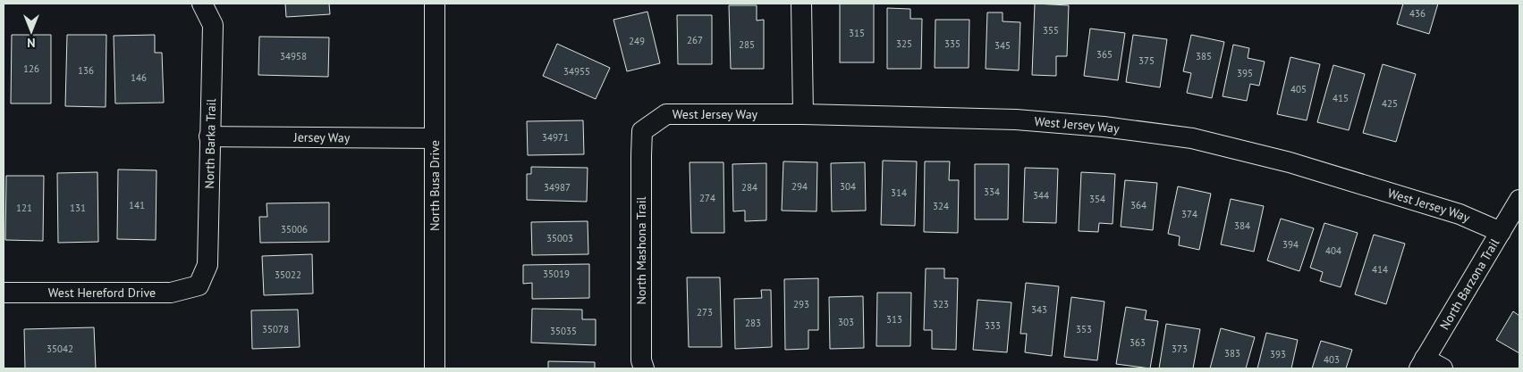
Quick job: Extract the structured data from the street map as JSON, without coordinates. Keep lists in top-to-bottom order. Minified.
{"streets":{"street":["West Jersey Way","Jersey Way","North Barka Trail","North Busa Drive","North Mashona Trail","North Barzona Trail","West Hereford Drive"]},"crossings":[["West Jersey Way","North Mashona Trail"],["West Jersey Way","North Barzona Trail"],["Jersey Way","North Barka Trail"],["Jersey Way","North Busa Drive"],["North Barka Trail","West Hereford Drive"]],"house_numbers":["436","355","315","267","249","325","335","285","345","365","34958","385","375","126","136","34955","395","146","405","415","425","34971","294","304","34987","284","334","314","344","274","354","141","364","324","121","131","374","384","35006","35003","394","404","414","35019","35022","293","323","343","273","313","303","283","333","35078","353","35035","363","35042","373","383","393","403"],"north":"bottom"}
